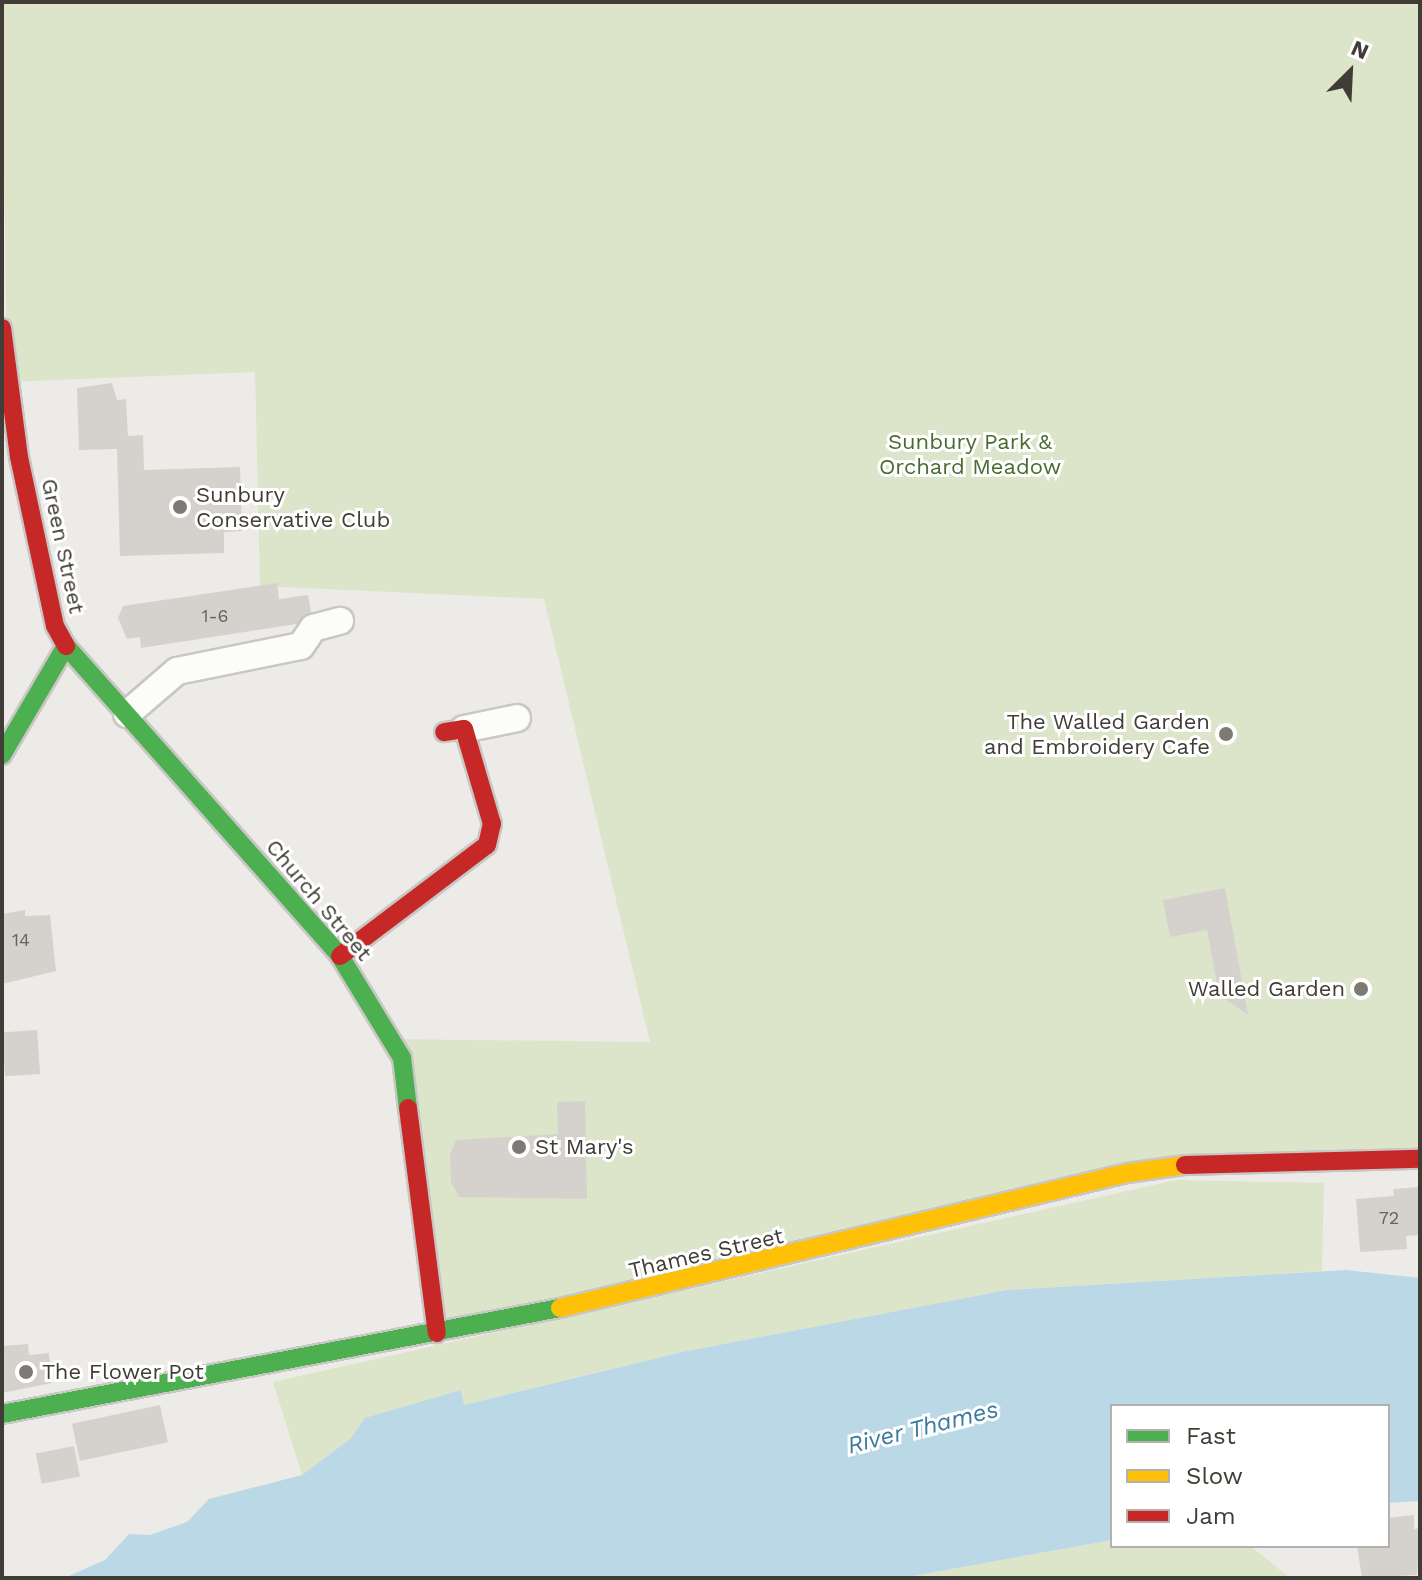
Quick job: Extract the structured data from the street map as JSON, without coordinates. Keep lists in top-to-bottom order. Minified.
{"streets":{"street":["Green Street","Church Street","Thames Street"]},"crossings":[["Green Street","Church Street"],["Church Street","Thames Street"]],"water":["River Thames"],"parks":["Sunbury Park & Orchard Meadow"],"places":["Sunbury Conservative Club","The Walled Garden and Embroidery Cafe","Walled Garden","St Mary's","The Flower Pot"],"house_numbers":["1-6","14","72"],"legend":["Fast","Slow","Jam"],"north":"top right"}
